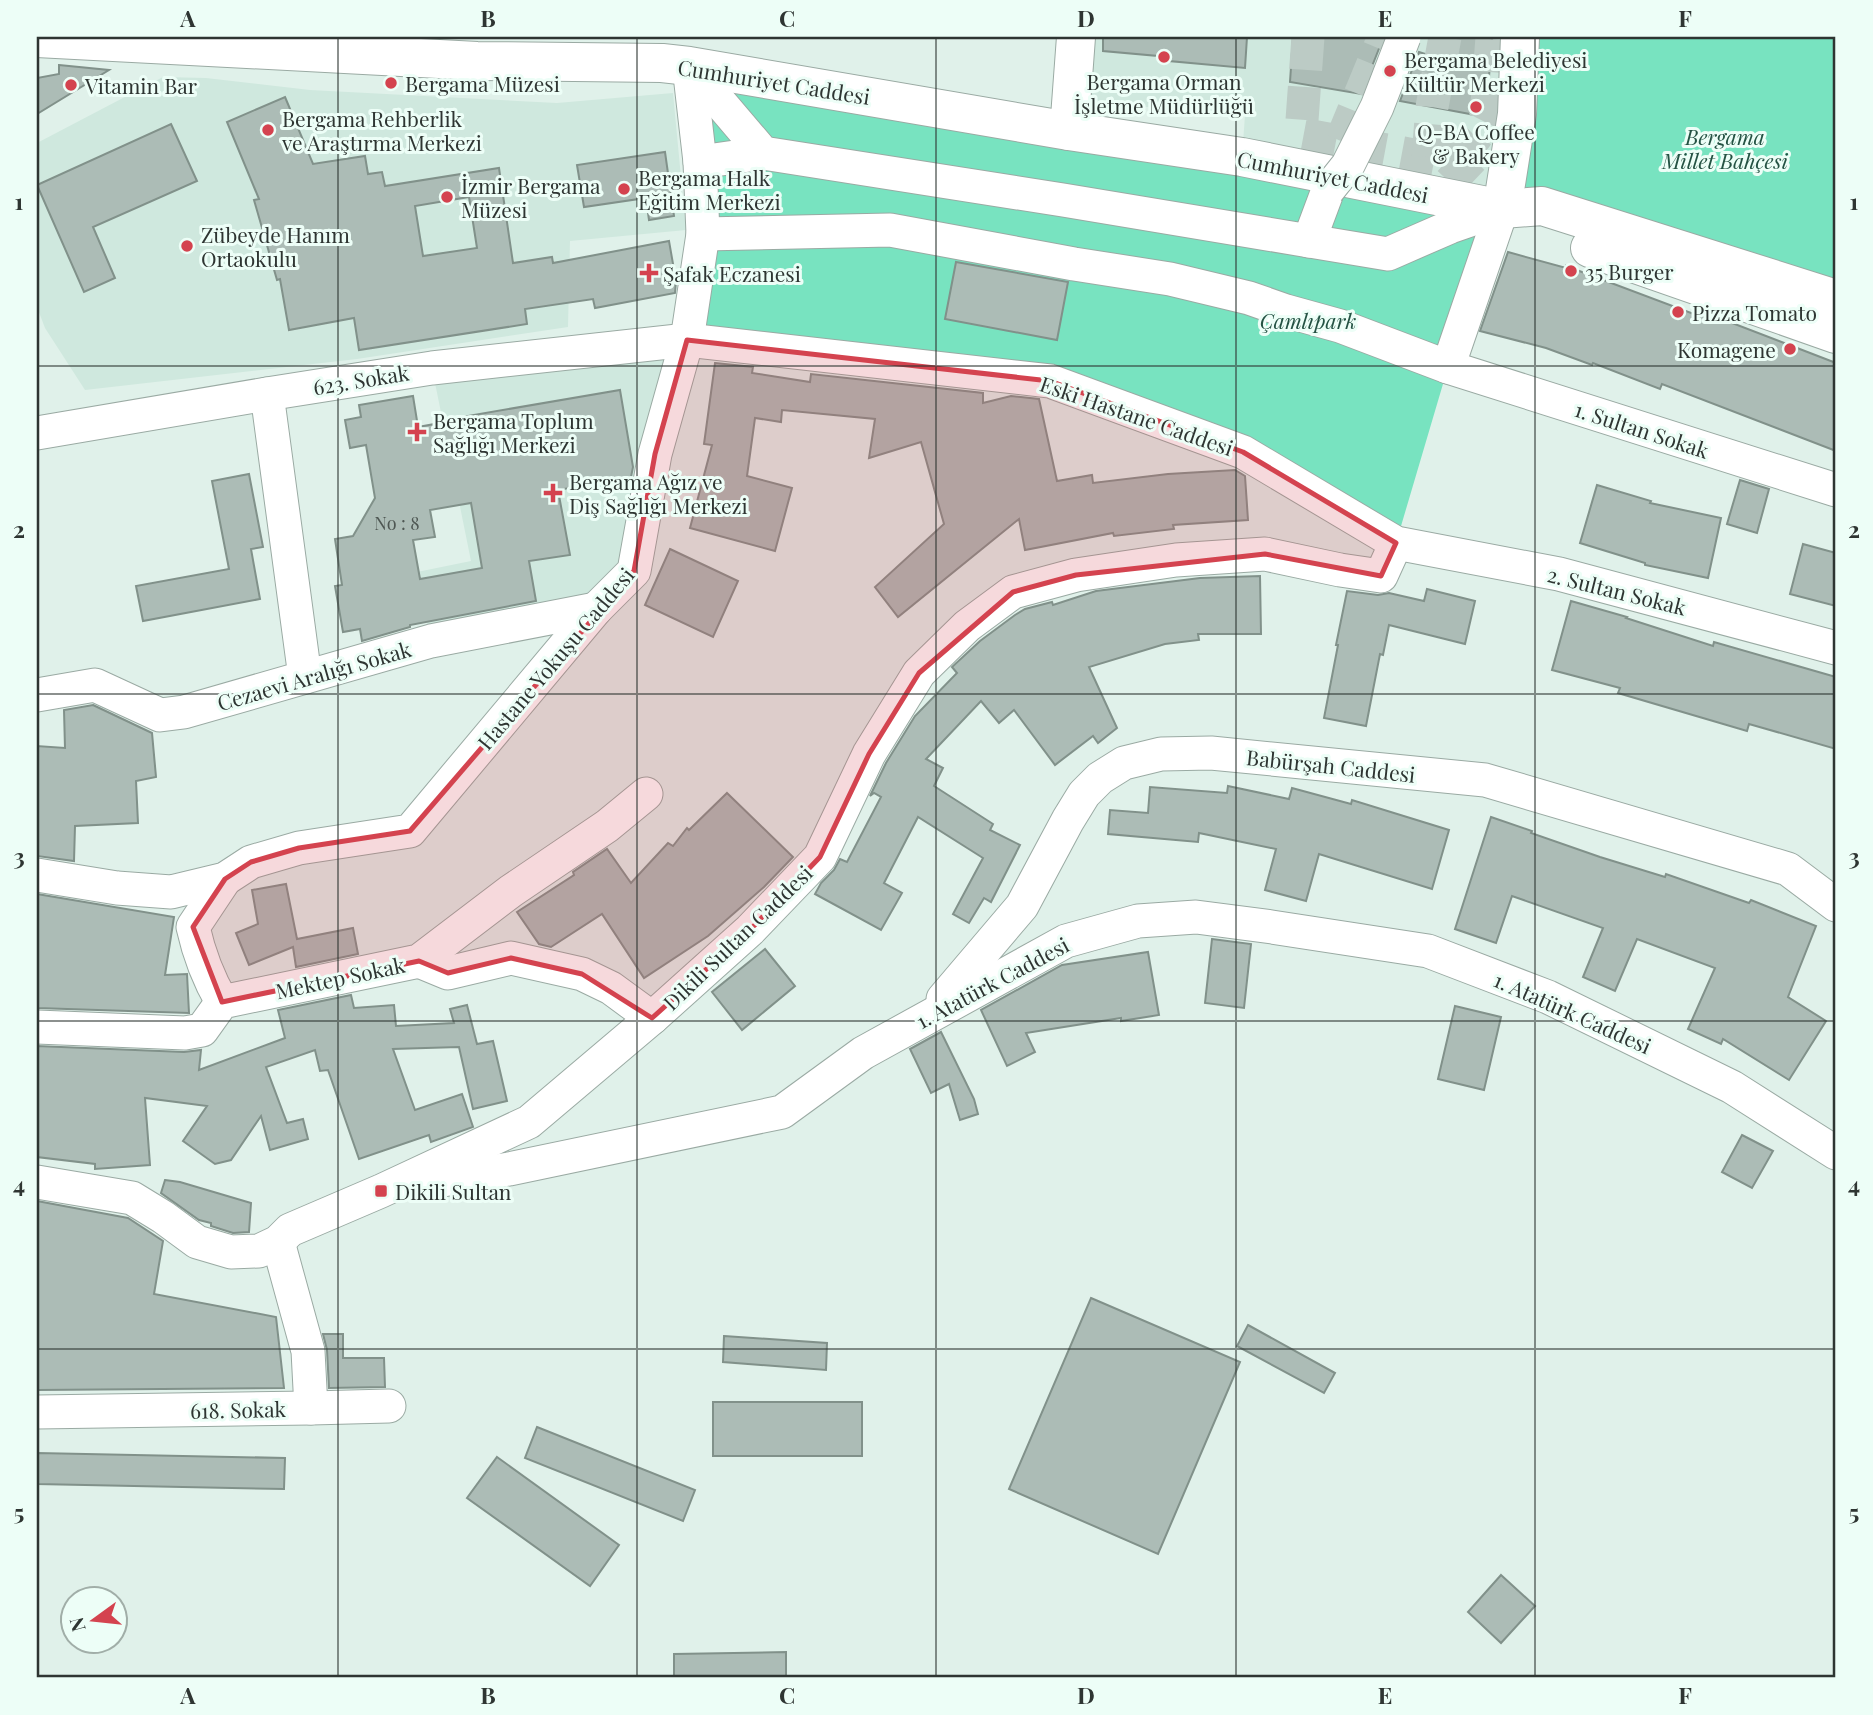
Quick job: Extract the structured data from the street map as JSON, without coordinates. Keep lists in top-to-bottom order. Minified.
{"streets":{"main road":["Cumhuriyet Caddesi"],"street":["623. Sokak","Eski Hastane Caddesi","1. Sultan Sokak","2. Sultan Sokak","Hastane Yokuşu Caddesi","Cezaevi Aralığı Sokak","Babürşah Caddesi","Dikili Sultan Caddesi","Mektep Sokak","1. Atatürk Caddesi","618. Sokak"]},"crossings":[["Cumhuriyet Caddesi","Hastane Yokuşu Caddesi"],["623. Sokak","Eski Hastane Caddesi"],["623. Sokak","Hastane Yokuşu Caddesi"],["Eski Hastane Caddesi","2. Sultan Sokak"],["Eski Hastane Caddesi","Hastane Yokuşu Caddesi"],["Eski Hastane Caddesi","Dikili Sultan Caddesi"],["2. Sultan Sokak","Dikili Sultan Caddesi"],["Hastane Yokuşu Caddesi","Cezaevi Aralığı Sokak"],["Babürşah Caddesi","1. Atatürk Caddesi"],["Dikili Sultan Caddesi","1. Atatürk Caddesi"],["Dikili Sultan Caddesi","618. Sokak"]],"parks":["Bergama Millet Bahçesi","Çamlıpark"],"places":{"other":["Bergama Orman İşletme Müdürlüğü","Bergama Belediyesi Kültür Merkezi","Bergama Müzesi","Vitamin Bar","Q-BA Coffee & Bakery","Bergama Rehberlik ve Araştırma Merkezi","Bergama Halk Eğitim Merkezi","İzmir Bergama Müzesi","Zübeyde Hanım Ortaokulu","35 Burger","Pizza Tomato","Komagene"],"health":["Şafak Eczanesi","Bergama Toplum Sağlığı Merkezi","Bergama Ağız ve Diş Sağlığı Merkezi"],"transit":["Dikili Sultan"]},"house_numbers":["No : 8"],"north":"left","grid":{"columns":["A","B","C","D","E","F"],"rows":["1","2","3","4","5"]}}
